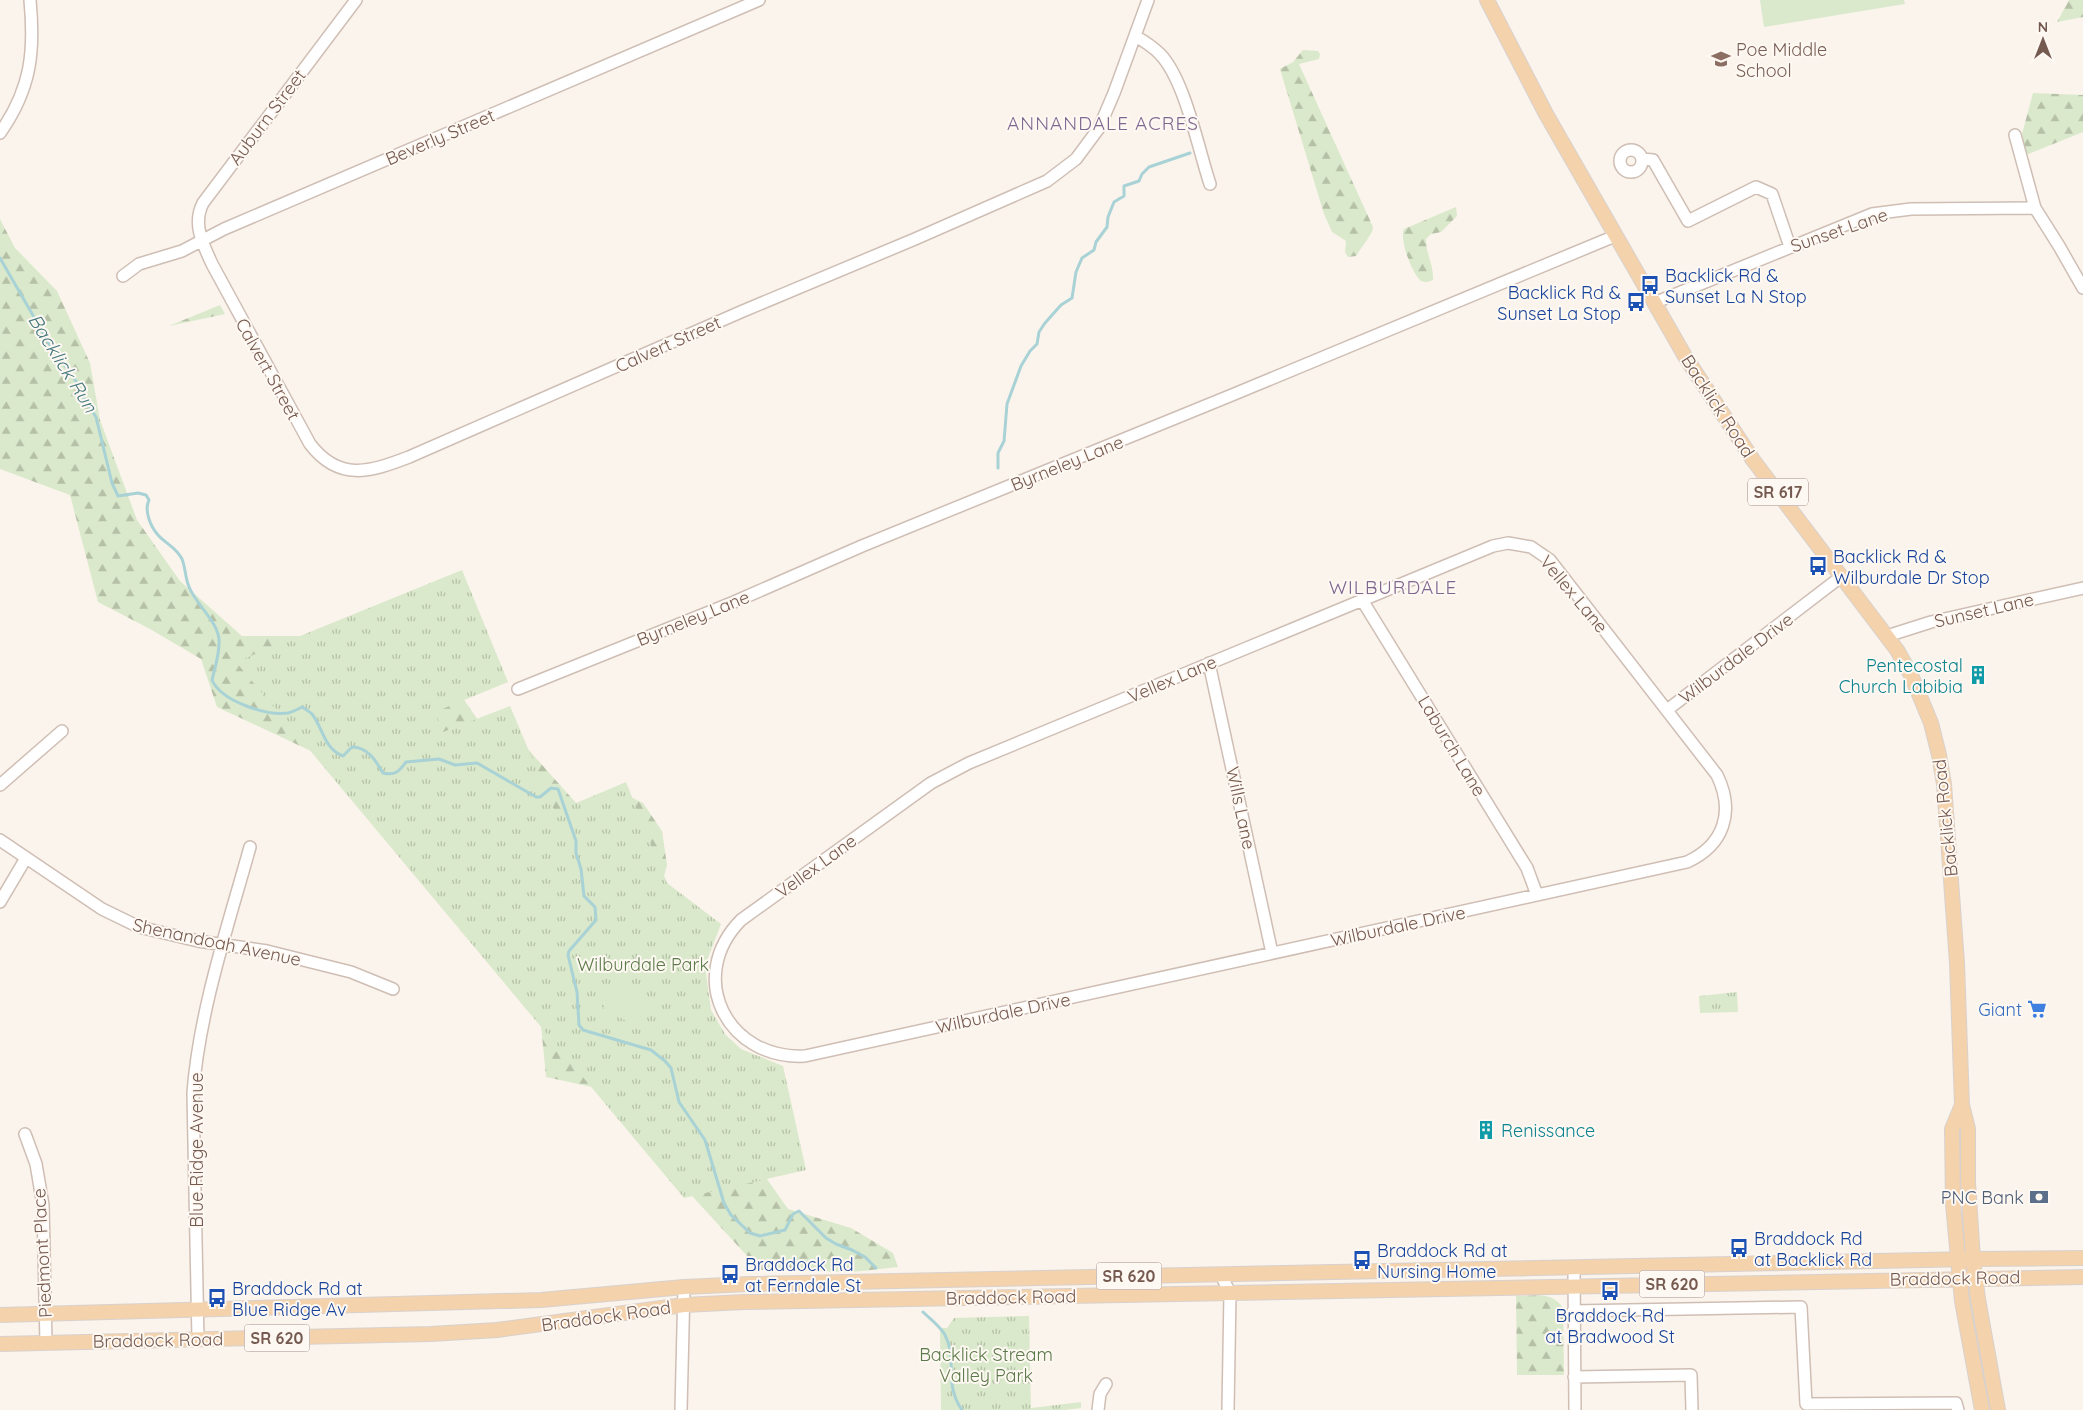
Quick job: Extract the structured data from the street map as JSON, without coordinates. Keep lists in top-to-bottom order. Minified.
{"streets":{"main road":["Backlick Road","SR 617","SR 620","Braddock Road"],"street":["Auburn Street","Beverly Street","Sunset Lane","Calvert Street","Byrneley Lane","Vellex Lane","Wilburdale Drive","Laburch Lane","Wills Lane","Shenandoah Avenue","Blue Ridge Avenue","Piedmont Place"]},"crossings":[["Auburn Street","Beverly Street"],["Auburn Street","Calvert Street"],["Beverly Street","Calvert Street"],["Sunset Lane","Backlick Road"],["Backlick Road","Byrneley Lane"],["Backlick Road","Wilburdale Drive"],["Backlick Road","Braddock Road"],["Vellex Lane","Wilburdale Drive"],["Vellex Lane","Laburch Lane"],["Vellex Lane","Wills Lane"],["Wilburdale Drive","Laburch Lane"],["Wilburdale Drive","Wills Lane"],["Shenandoah Avenue","Blue Ridge Avenue"],["Blue Ridge Avenue","Braddock Road"],["Piedmont Place","Braddock Road"]],"districts":["ANNANDALE ACRES","WILBURDALE"],"water":["Backlick Run"],"parks":["Wilburdale Park","Backlick Stream Valley Park"],"places":{"school or university":["Poe Middle School"],"bus stop":["Backlick Rd & Sunset La N Stop","Backlick Rd & Sunset La Stop","Backlick Rd & Wilburdale Dr Stop","Braddock Rd at Backlick Rd","Braddock Rd at Nursing Home","Braddock Rd at Ferndale St","Braddock Rd at Bradwood St","Braddock Rd at Blue Ridge Av"],"building":["Pentecostal Church Labibia","Renissance"],"supermarket":["Giant"],"bank":["PNC Bank"]},"north":"top"}
